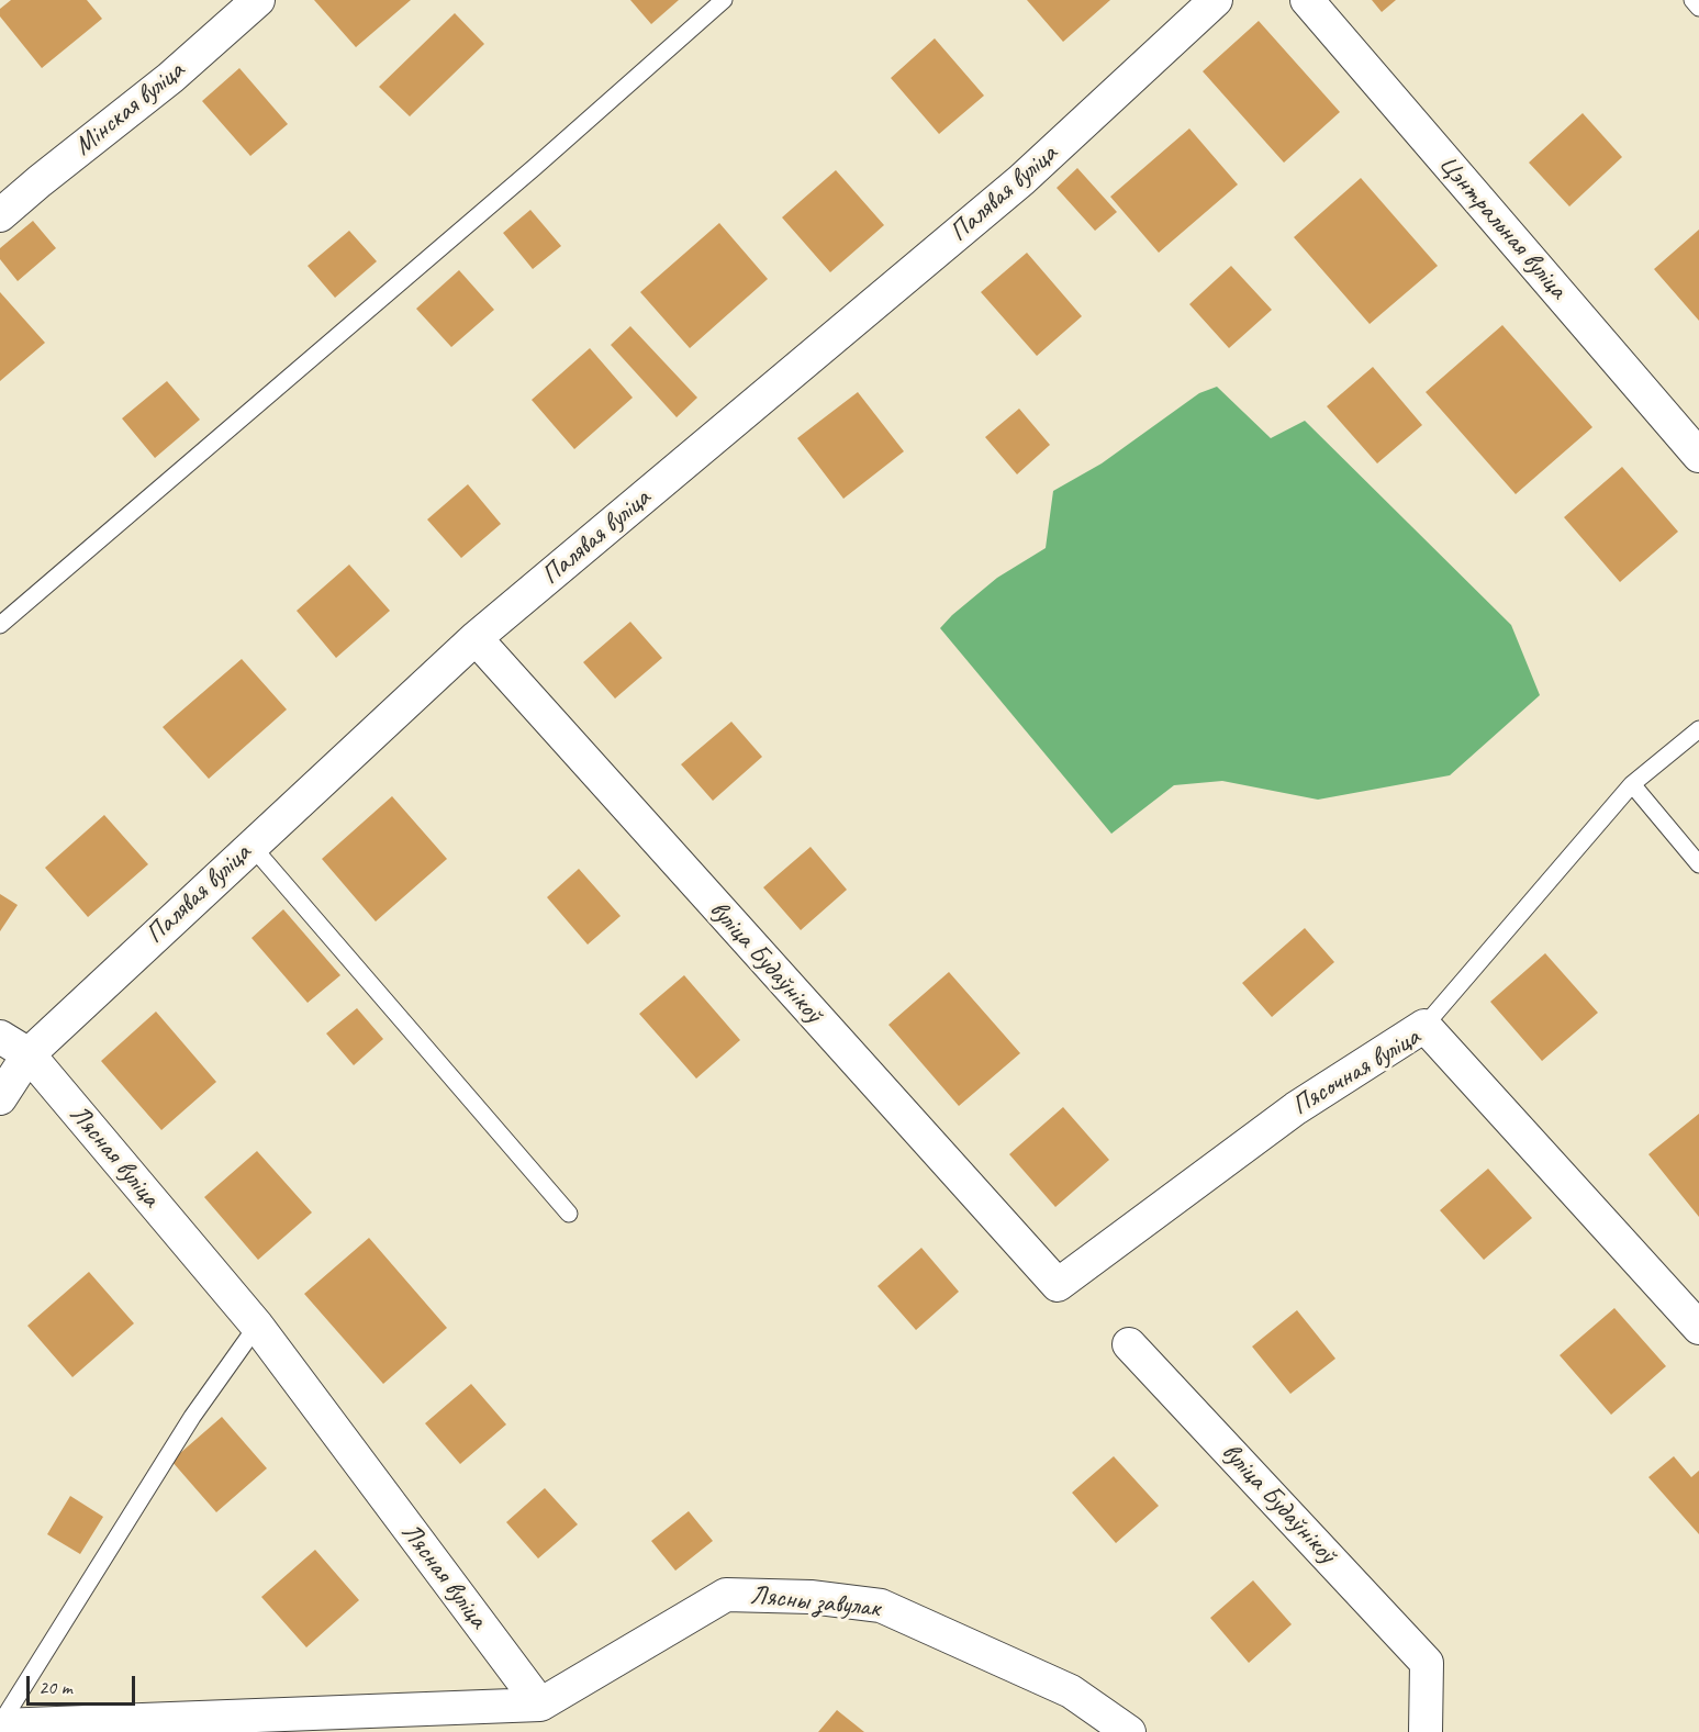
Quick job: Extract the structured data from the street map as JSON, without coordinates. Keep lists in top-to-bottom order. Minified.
{"streets":{"street":["Мінская вуліца","Палявая вуліца","Цэнтральная вуліца","вуліца Будаўнікоў","Пясочная вуліца","Лясная вуліца","Лясны завулак"]},"crossings":[["Палявая вуліца","вуліца Будаўнікоў"],["Палявая вуліца","Лясная вуліца"],["вуліца Будаўнікоў","Пясочная вуліца"],["Лясная вуліца","Лясны завулак"]],"scale_bar":"20 m"}
